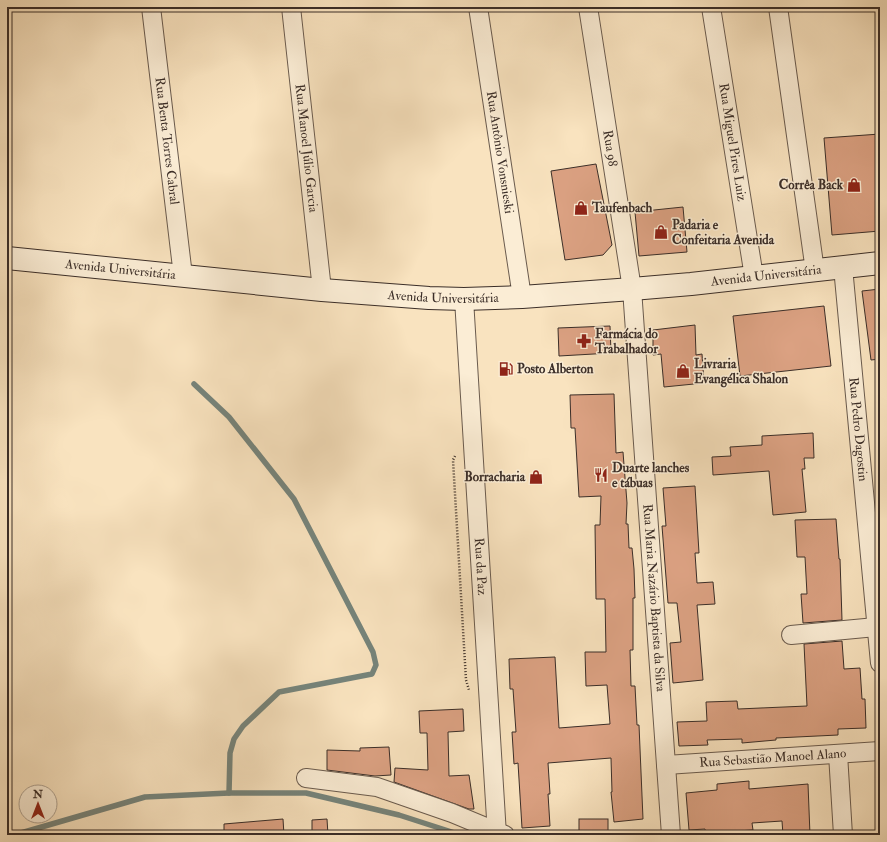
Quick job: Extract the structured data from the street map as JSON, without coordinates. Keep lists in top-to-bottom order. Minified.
{"streets":{"main road":["Avenida Universitária"],"street":["Rua Benta Torres Cabral","Rua Miguel Pires Luiz","Rua Manoel Júlio Garcia","Rua 98","Rua Antônio Vonsnieski","Rua Pedro Dagostin","Rua da Paz","Rua Maria Nazário Baptista da Silva","Rua Sebastião Manoel Alano"]},"crossings":[["Rua Benta Torres Cabral","Avenida Universitária"],["Rua Miguel Pires Luiz","Avenida Universitária"],["Rua Manoel Júlio Garcia","Avenida Universitária"],["Rua 98","Avenida Universitária"],["Rua 98","Rua Maria Nazário Baptista da Silva"],["Rua Antônio Vonsnieski","Avenida Universitária"],["Avenida Universitária","Rua Pedro Dagostin"],["Avenida Universitária","Rua da Paz"],["Avenida Universitária","Rua Maria Nazário Baptista da Silva"],["Rua Maria Nazário Baptista da Silva","Rua Sebastião Manoel Alano"]],"places":{"shop":["Corrêa Back","Taufenbach","Padaria e Confeitaria Avenida","Livraria Evangélica Shalon","Borracharia"],"pharmacy":["Farmácia do Trabalhador"],"fuel station":["Posto Alberton"],"restaurant":["Duarte lanches e tábuas"]},"north":"top"}
